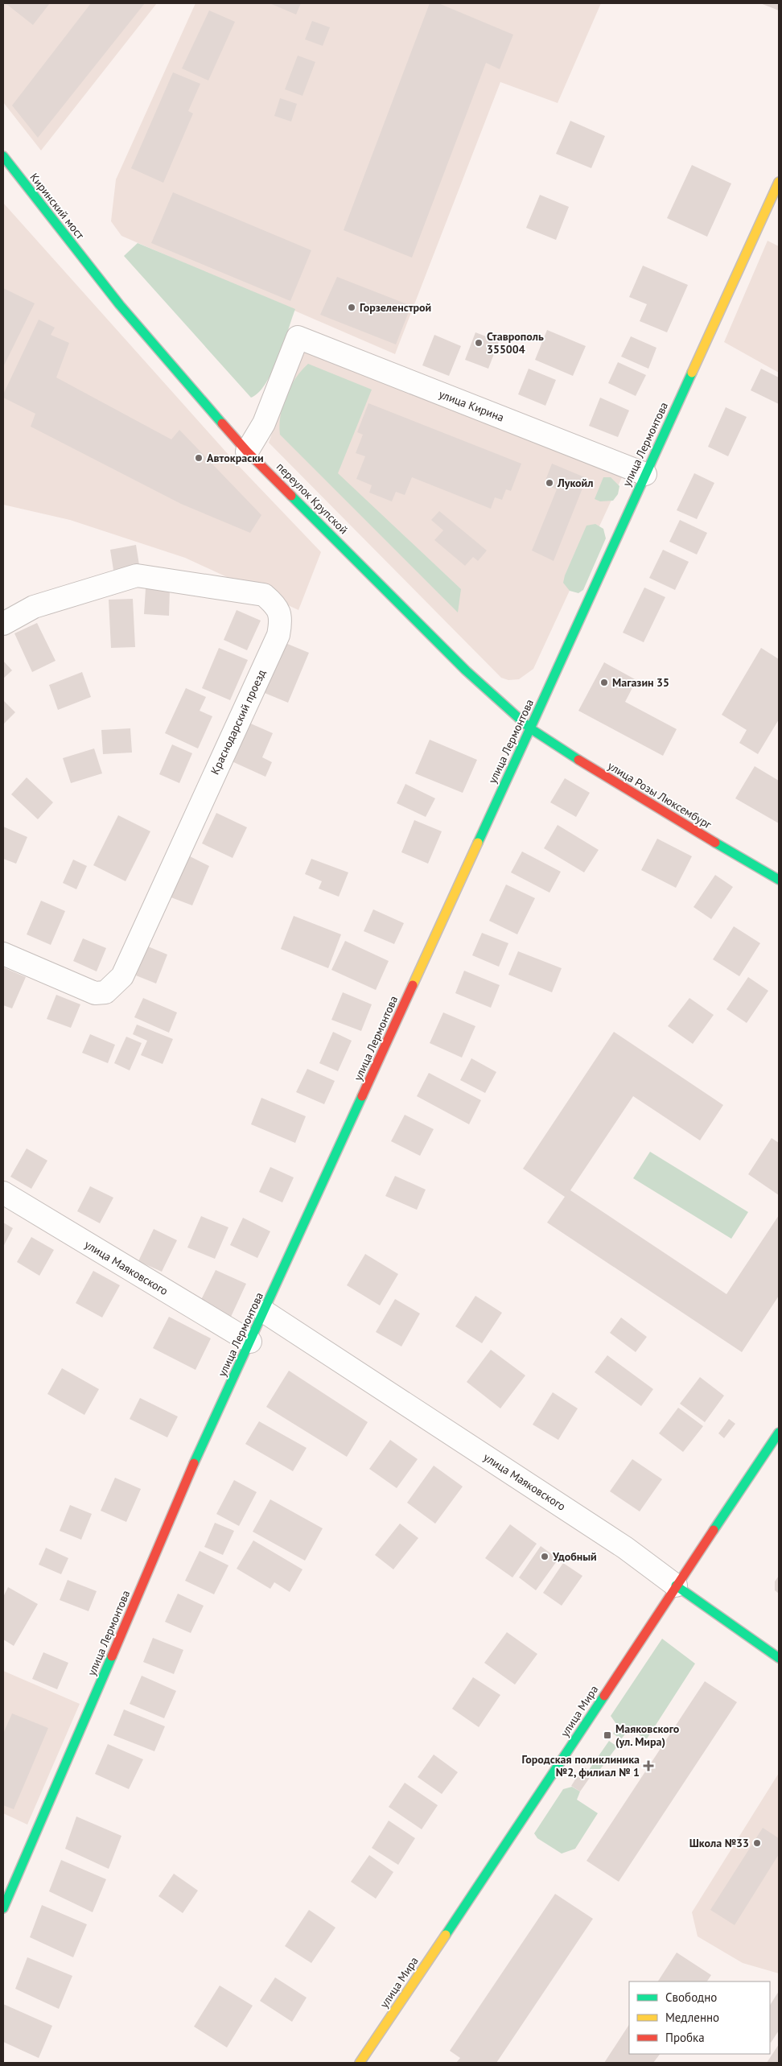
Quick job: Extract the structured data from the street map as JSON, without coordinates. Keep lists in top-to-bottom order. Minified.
{"streets":{"main road":["Киринский мост","улица Лермонтова","переулок Крупской","улица Розы Люксембург","улица Маяковского","улица Мира"],"street":["улица Кирина","Краснодарский проезд"]},"crossings":[["Киринский мост","переулок Крупской"],["улица Кирина","улица Лермонтова"],["улица Кирина","переулок Крупской"],["улица Лермонтова","переулок Крупской"],["улица Лермонтова","улица Розы Люксембург"],["улица Лермонтова","улица Маяковского"],["переулок Крупской","улица Розы Люксембург"],["улица Маяковского","улица Мира"]],"places":{"other":["Горзеленстрой","Ставрополь 355004","Автокраски","Лукойл","Магазин 35","Удобный","Школа №33"],"transit":["Маяковского (ул. Мира)"],"health":["Городская поликлиника №2, филиал № 1"]},"legend":["Свободно","Медленно","Пробка"]}
